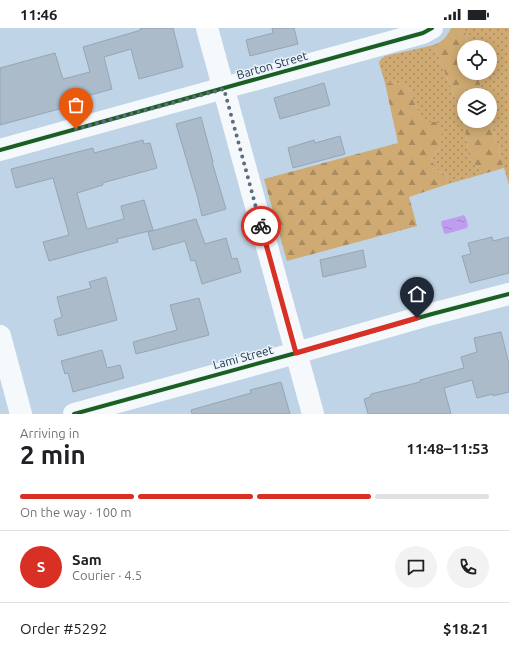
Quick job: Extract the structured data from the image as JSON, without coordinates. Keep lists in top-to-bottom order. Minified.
{"streets":{"street":["Barton Street","Lami Street"]},"page":{"status":"11:46","heading":["2 min","Arriving in","11:48–11:53"],"panel":["Sam","Courier · 4.5","Order #5292","$18.21"],"bar":"On the way · 100 m","round":"S"}}
